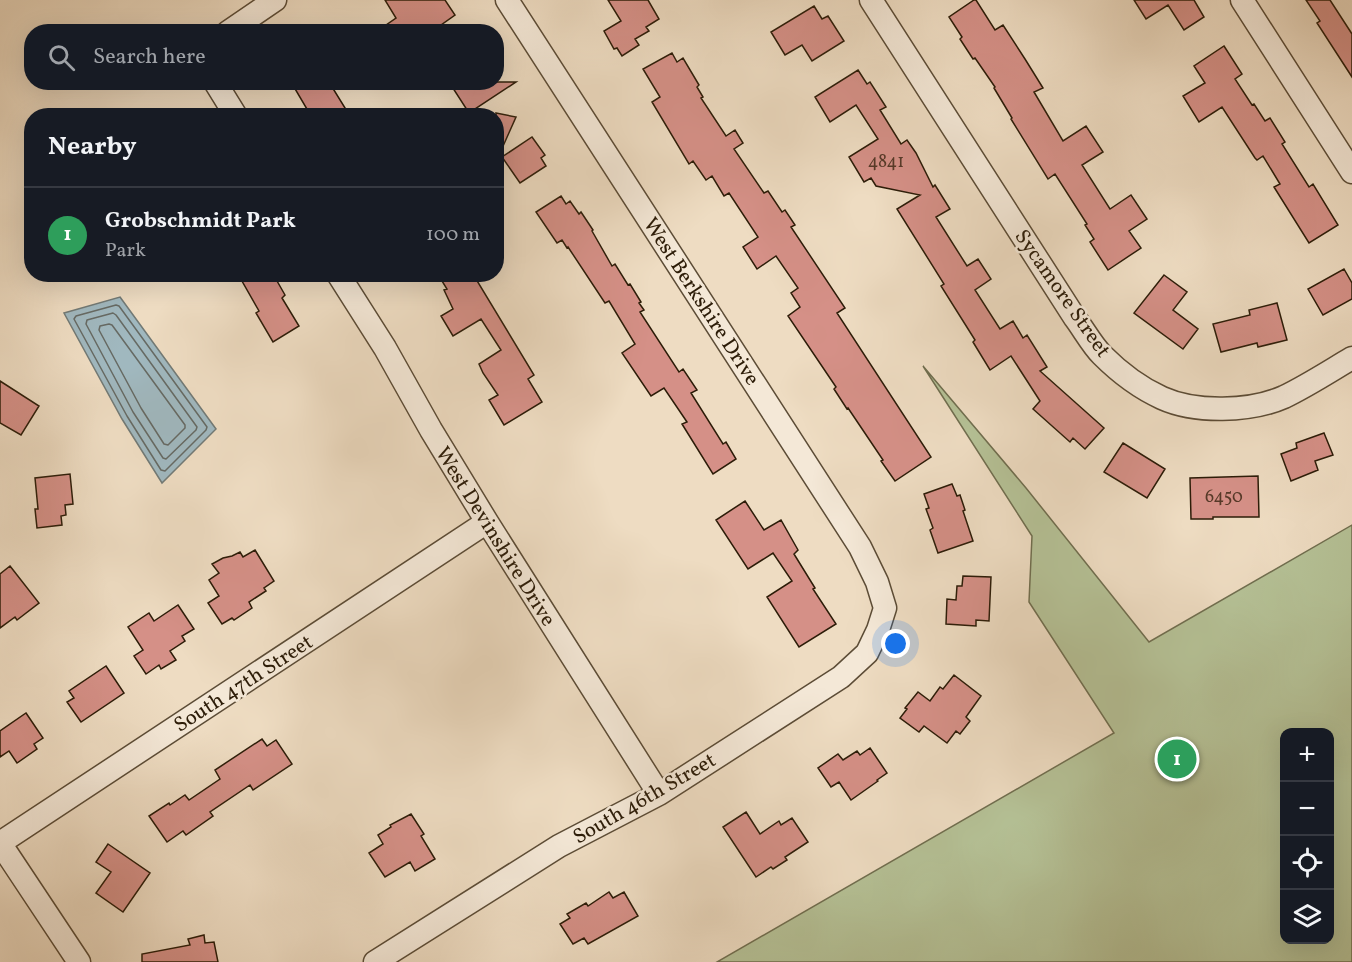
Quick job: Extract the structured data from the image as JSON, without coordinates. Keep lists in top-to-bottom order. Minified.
{"streets":{"street":["Sycamore Street","West Berkshire Drive","West Devinshire Drive","South 47th Street","South 46th Street"]},"crossings":[["West Berkshire Drive","South 46th Street"],["West Devinshire Drive","South 47th Street"],["West Devinshire Drive","South 46th Street"]],"house_numbers":["4841","6450"],"page":{"search":"Search here","heading":"Nearby","list":[{"mark":"1","name":"Grobschmidt Park","note":"Park","value":"100 m"}],"map_buttons":["+","−"],"pins":"1"}}
